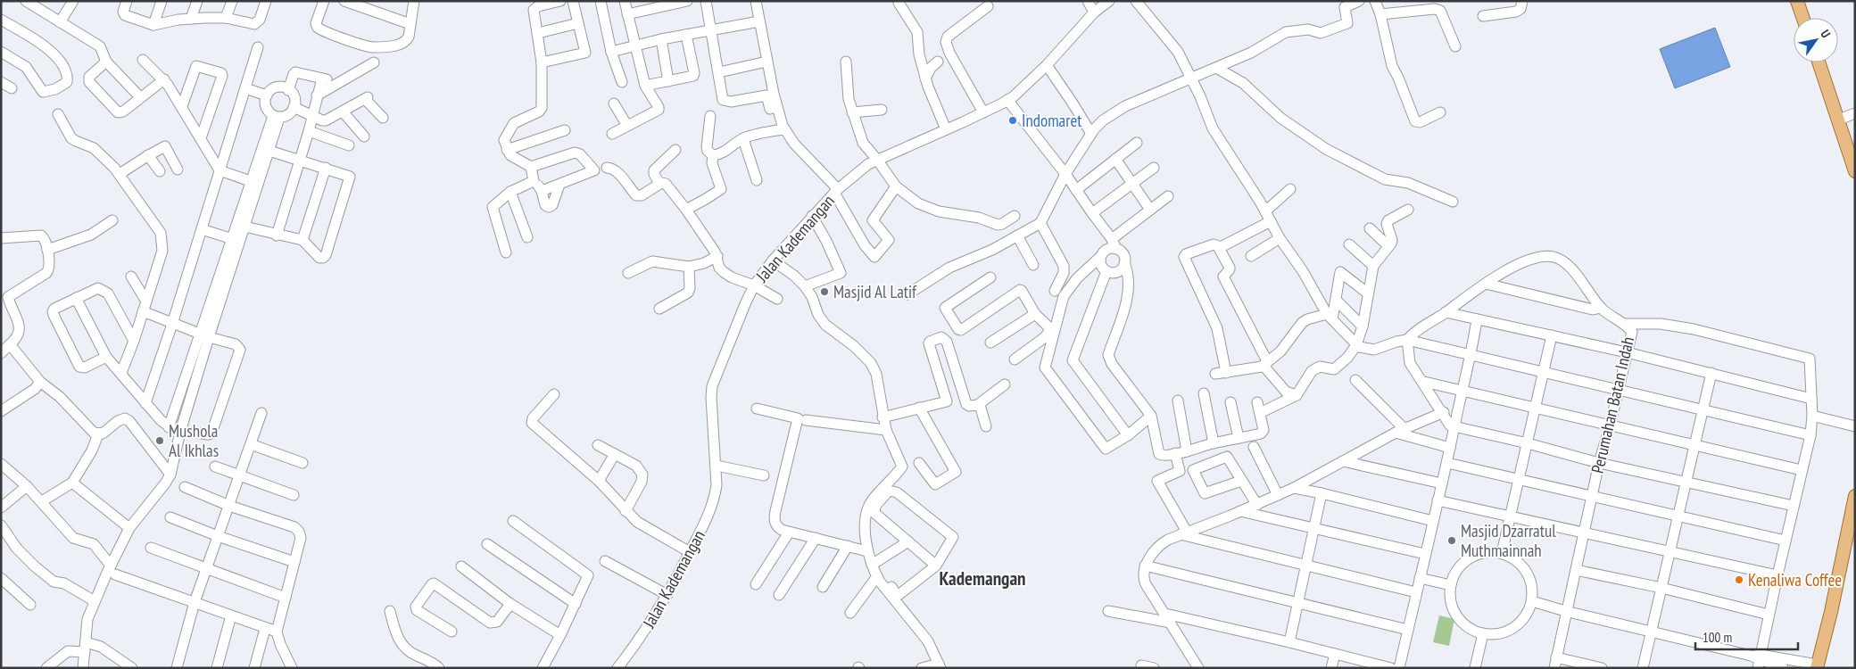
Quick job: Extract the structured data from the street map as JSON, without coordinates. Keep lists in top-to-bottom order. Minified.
{"streets":{"street":["Jalan Kademangan","Perumahan Batan Indah"]},"districts":["Kademangan"],"places":["Indomaret","Masjid Al Latif","Mushola Al Ikhlas","Masjid Dzarratul Muthmainnah","Kenaliwa Coffee"],"scale_bar":"100 m","north":"top right"}
